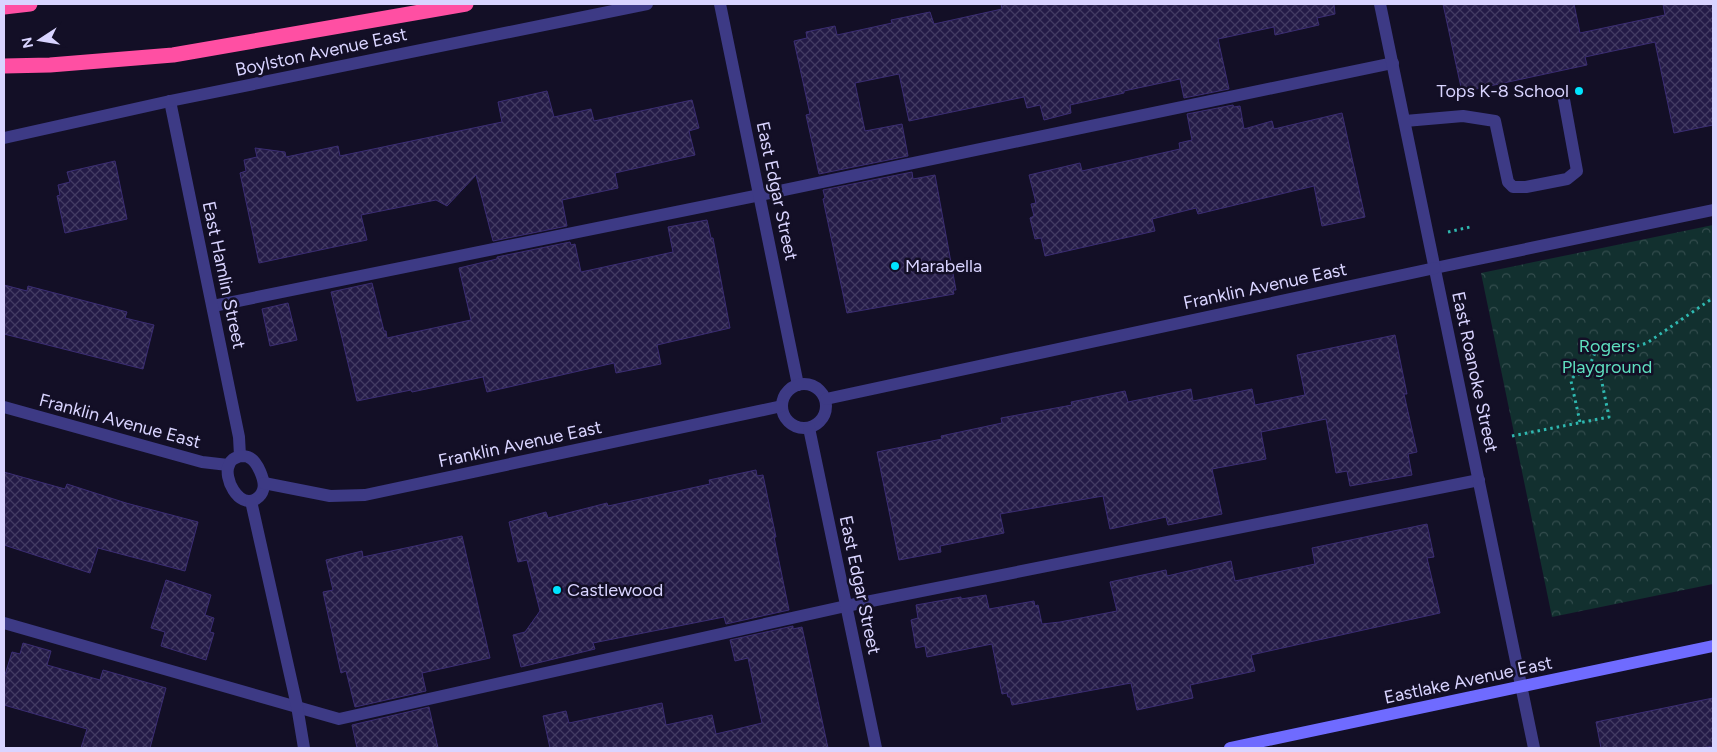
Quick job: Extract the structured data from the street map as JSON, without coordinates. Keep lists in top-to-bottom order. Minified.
{"streets":{"main road":["Eastlake Avenue East"],"street":["Boylston Avenue East","East Edgar Street","East Hamlin Street","Franklin Avenue East","East Roanoke Street"]},"crossings":[["Boylston Avenue East","East Hamlin Street"],["East Edgar Street","Franklin Avenue East"],["East Hamlin Street","Franklin Avenue East"],["Franklin Avenue East","East Roanoke Street"],["East Roanoke Street","Eastlake Avenue East"]],"parks":["Rogers Playground"],"places":["Tops K-8 School","Marabella","Castlewood"],"north":"left"}
